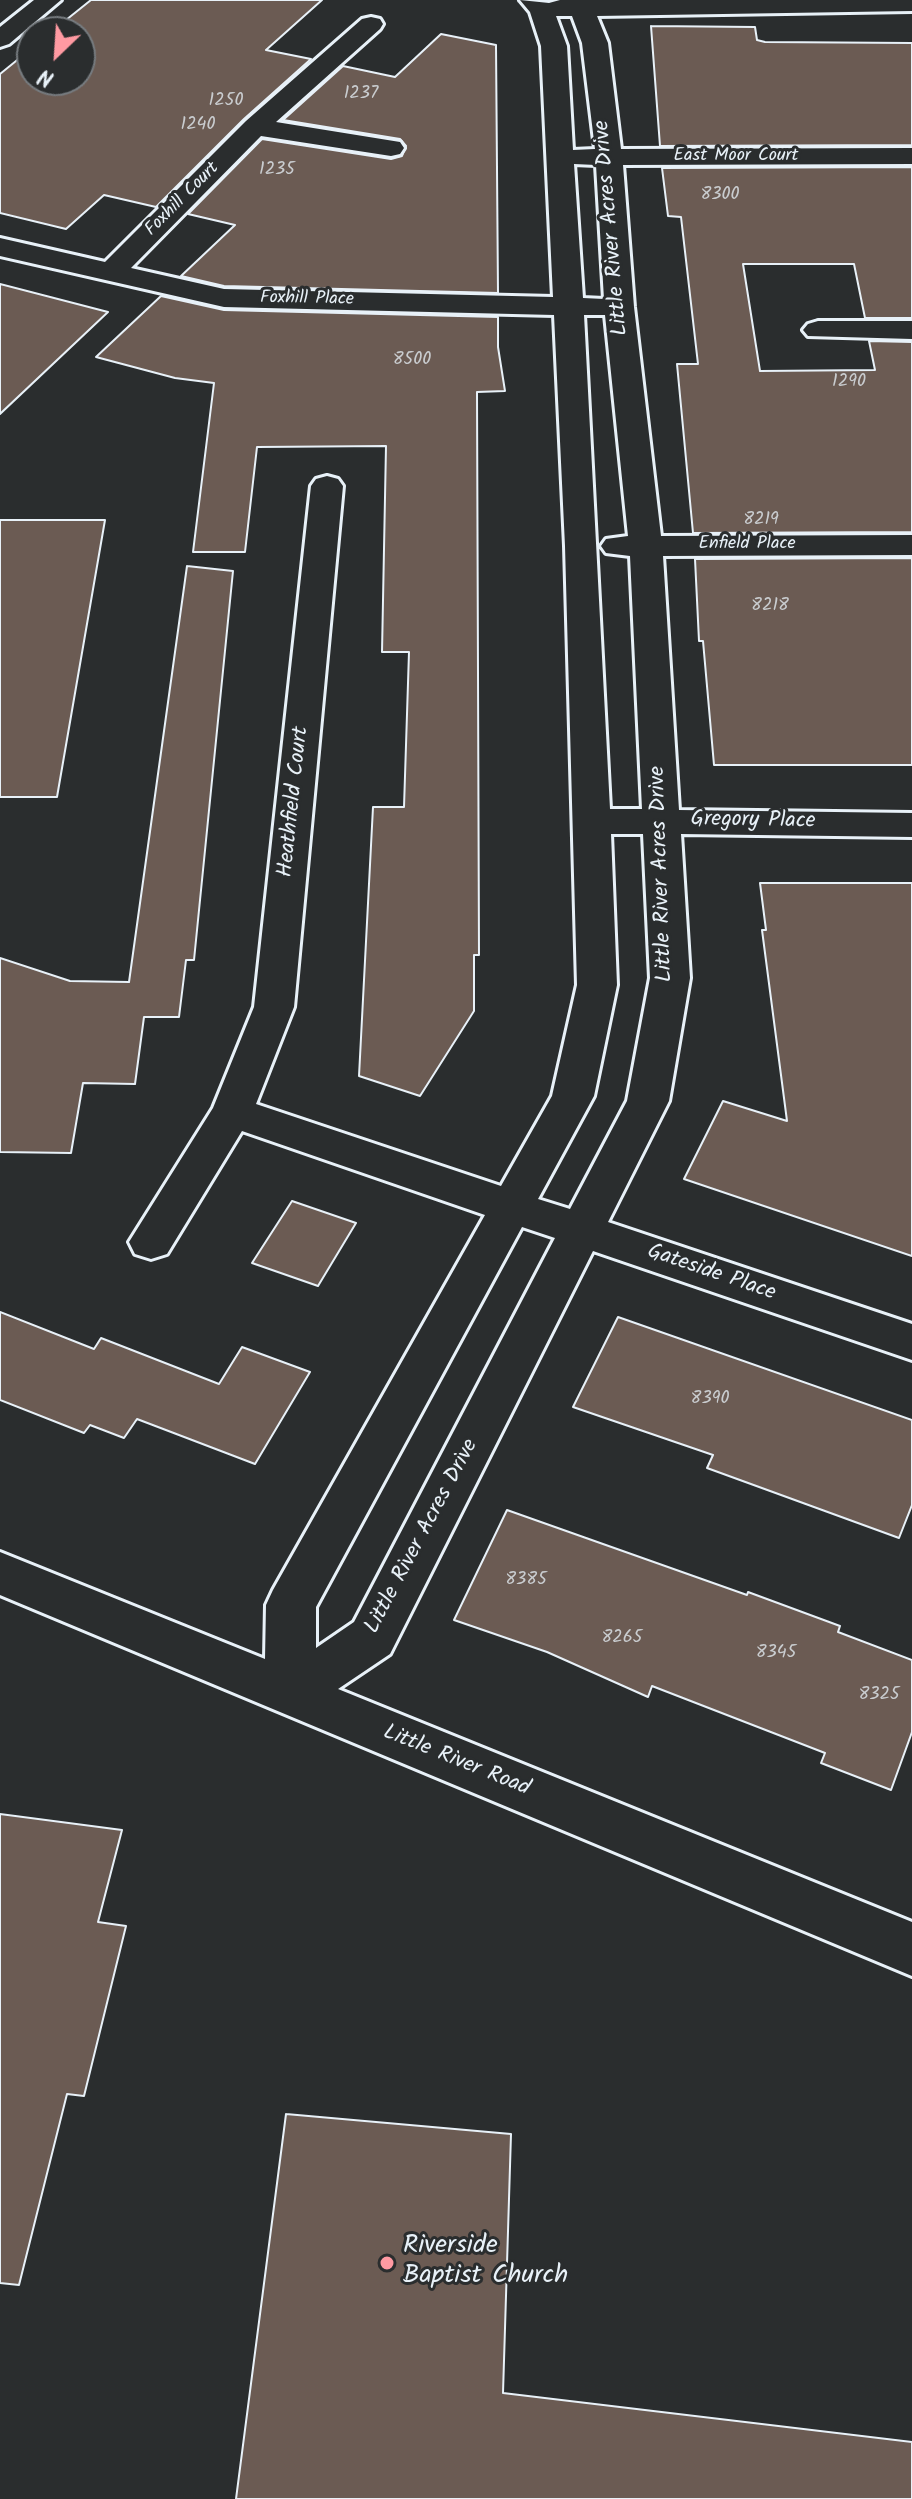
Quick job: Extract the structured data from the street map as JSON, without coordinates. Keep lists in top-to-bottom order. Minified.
{"streets":{"street":["East Moor Court","Foxhill Court","Little River Acres Drive","Foxhill Place","Enfield Place","Heathfield Court","Gregory Place","Gateside Place","Little River Road"]},"crossings":[["East Moor Court","Little River Acres Drive"],["Foxhill Court","Foxhill Place"],["Little River Acres Drive","Foxhill Place"],["Little River Acres Drive","Enfield Place"],["Little River Acres Drive","Gregory Place"],["Little River Acres Drive","Gateside Place"],["Little River Acres Drive","Little River Road"]],"places":["Riverside Baptist Church"],"house_numbers":["1237","1250","1240","1235","8300","8500","1290","8219","8218","8390","8385","8265","8345","8325"],"north":"bottom left"}
